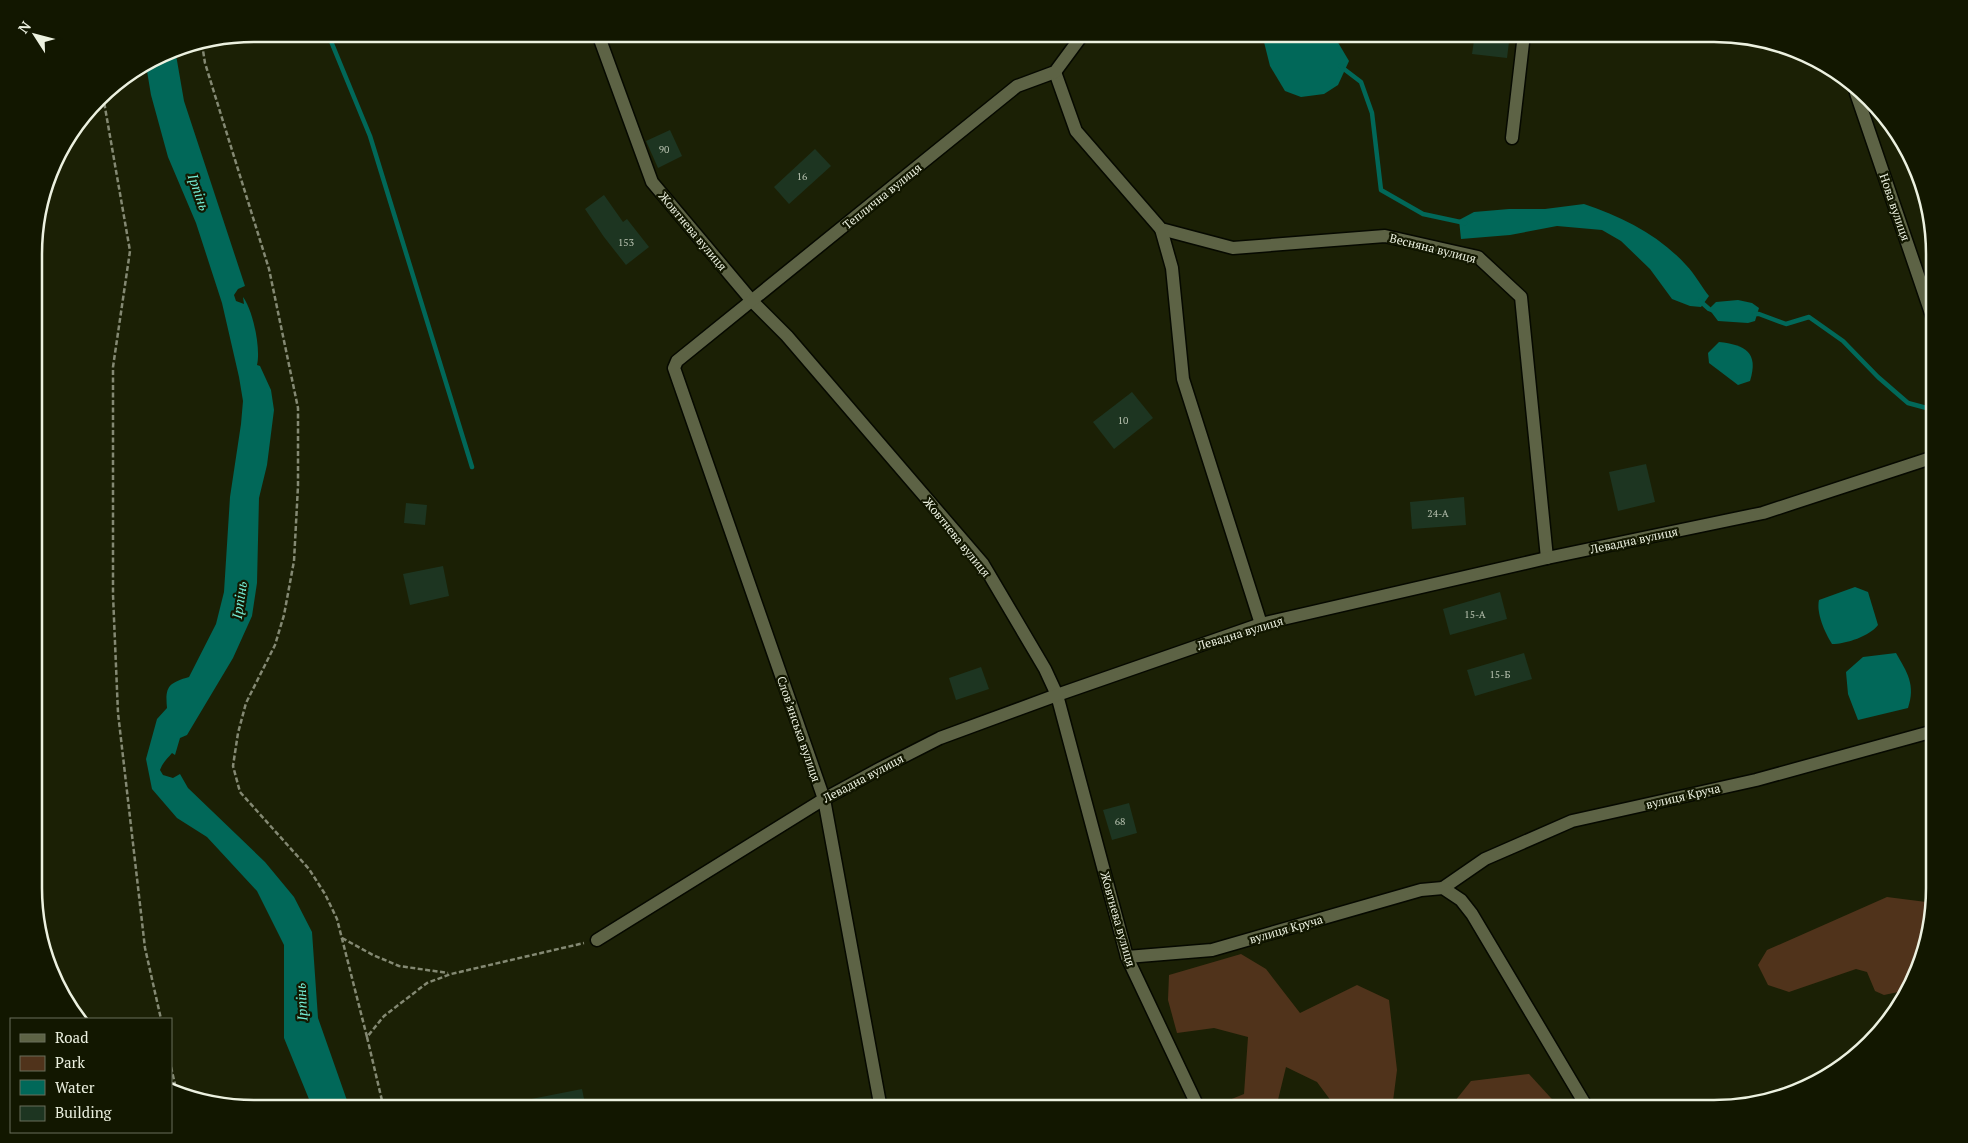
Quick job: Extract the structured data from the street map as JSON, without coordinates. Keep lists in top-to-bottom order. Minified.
{"streets":{"street":["Теплична вулиця","Нова вулиця","Жовтнева вулиця","Весняна вулиця","Левадна вулиця","Словʼянська вулиця","вулиця Круча"]},"crossings":[["Теплична вулиця","Жовтнева вулиця"],["Теплична вулиця","Словʼянська вулиця"],["Жовтнева вулиця","Левадна вулиця"],["Жовтнева вулиця","вулиця Круча"],["Весняна вулиця","Левадна вулиця"],["Левадна вулиця","Словʼянська вулиця"]],"water":["Ірпінь"],"house_numbers":["90","16","153","10","24-А","15-А","15-Б","68"],"legend":["Road","Park","Water","Building"],"north":"top left"}
